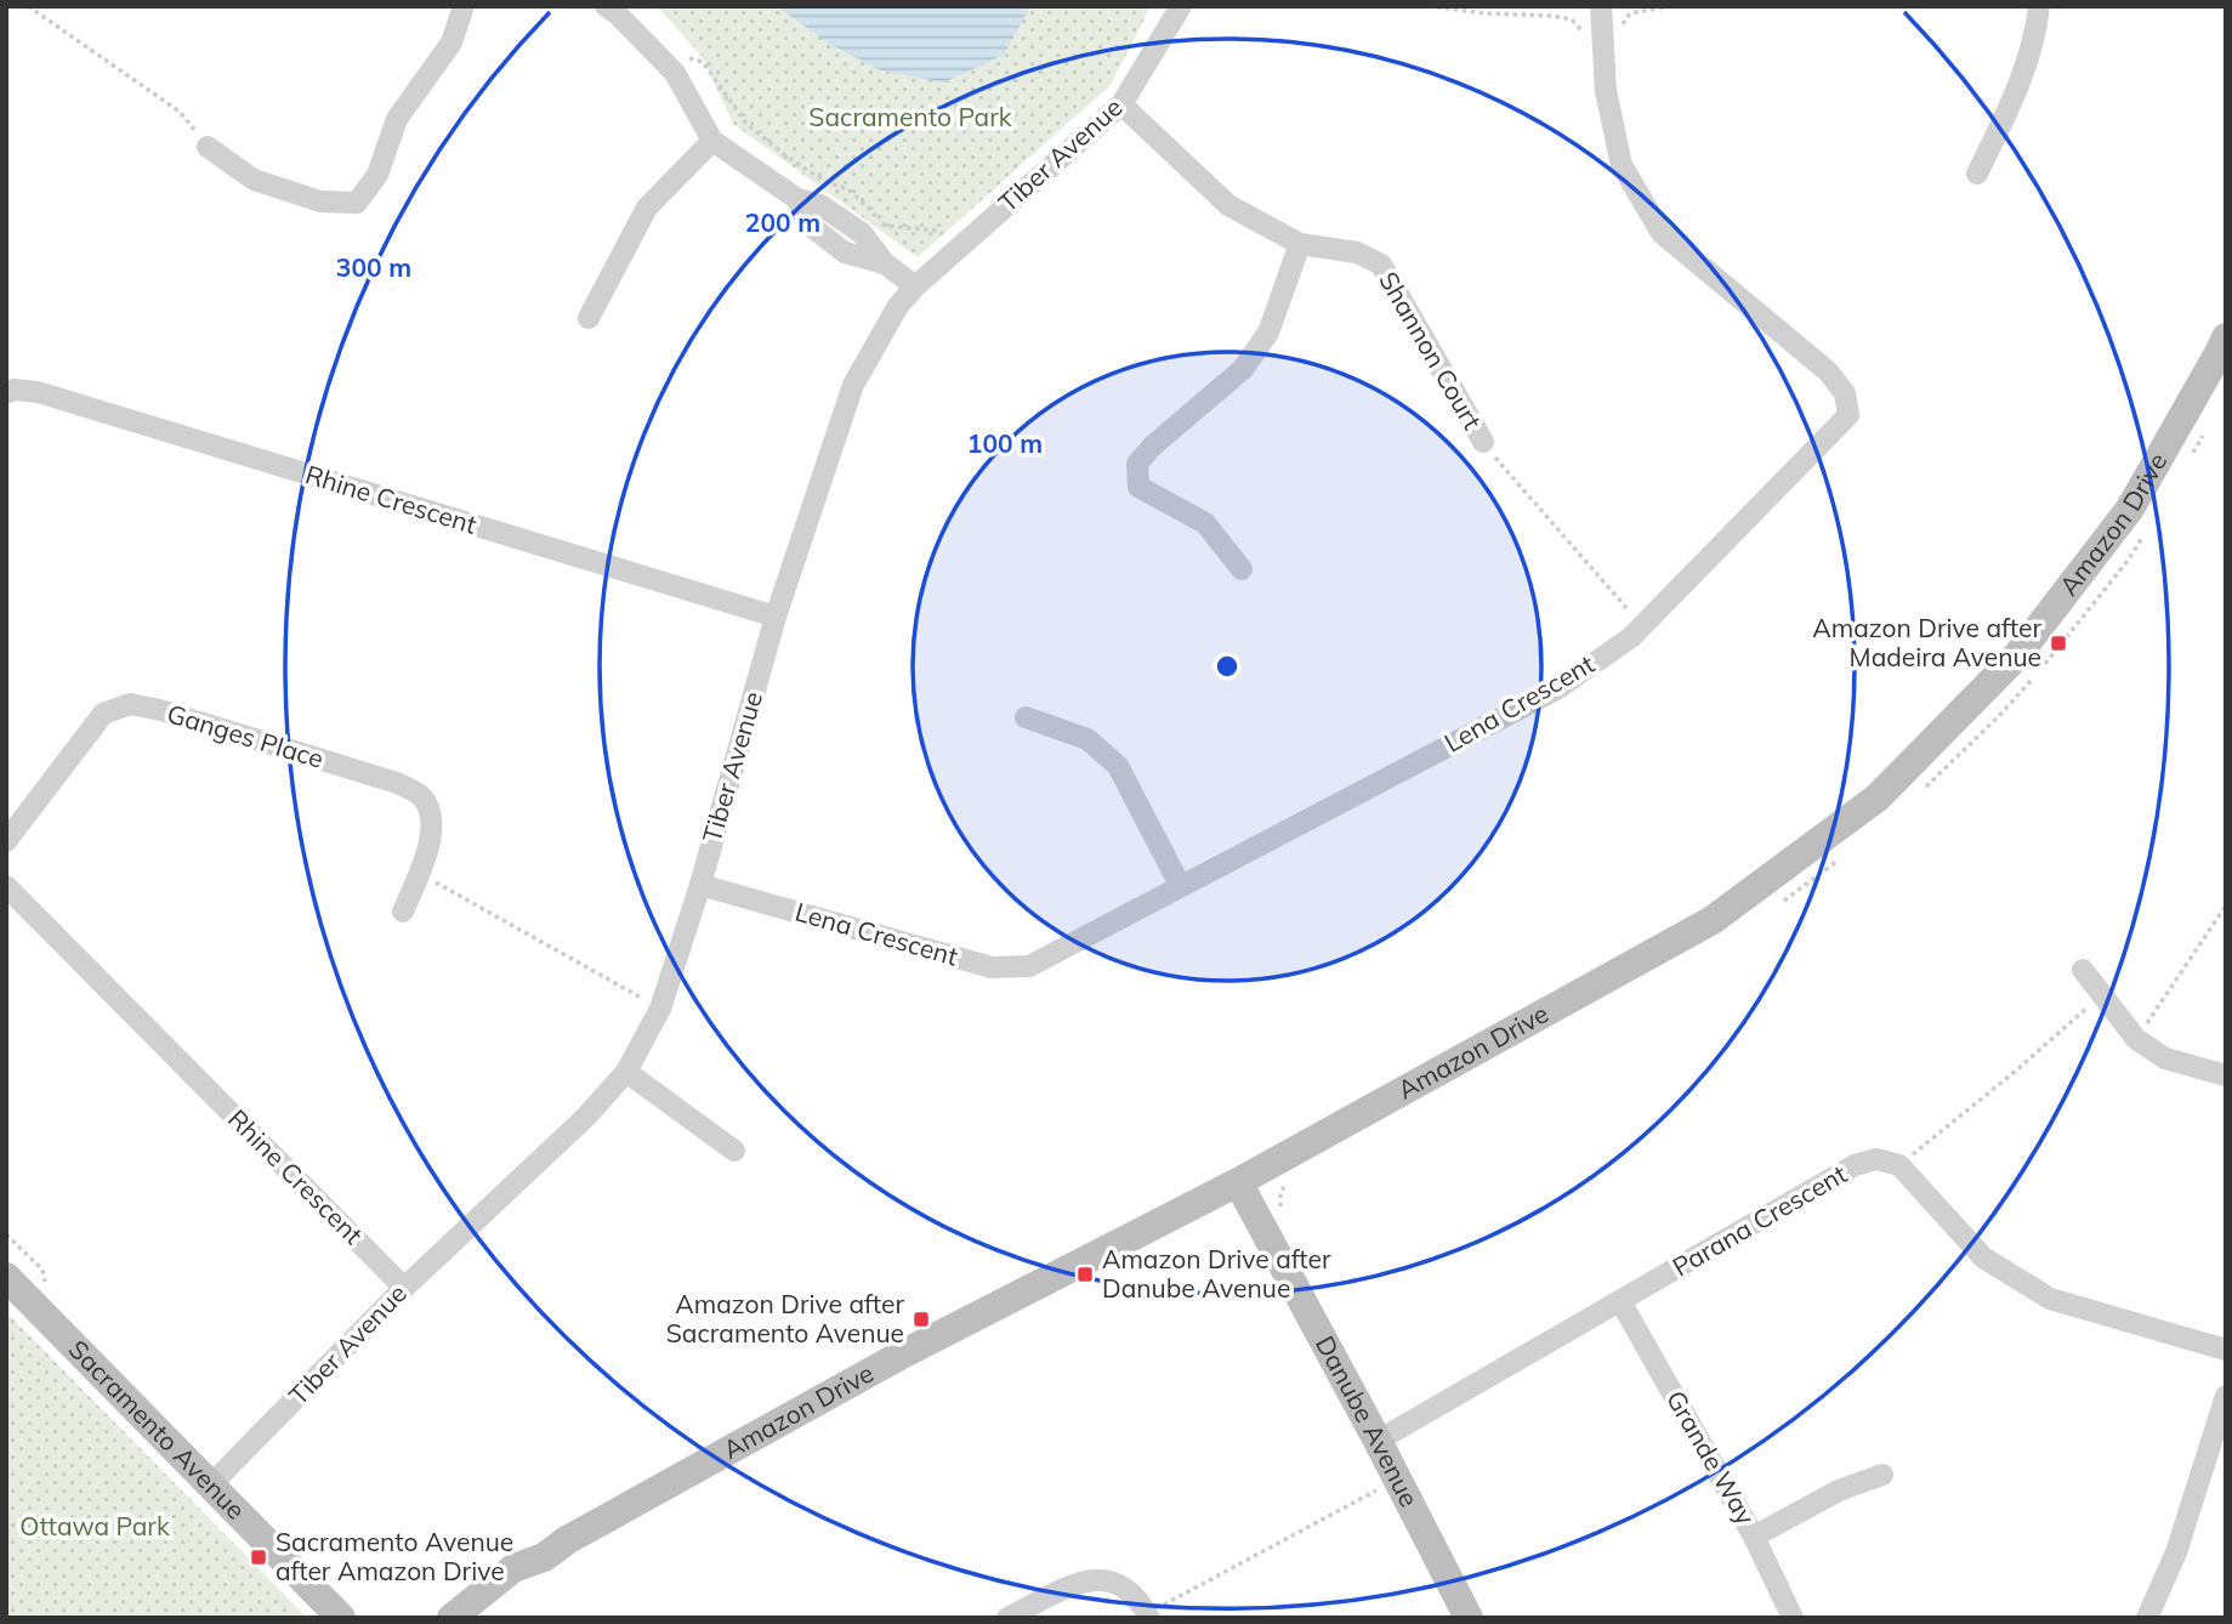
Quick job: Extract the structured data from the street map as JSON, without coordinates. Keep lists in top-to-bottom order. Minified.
{"streets":{"street":["Tiber Avenue","Shannon Court","Rhine Crescent","Amazon Drive","Lena Crescent","Ganges Place","Parana Crescent","Danube Avenue","Sacramento Avenue","Grande Way"]},"crossings":[["Tiber Avenue","Shannon Court"],["Tiber Avenue","Rhine Crescent"],["Tiber Avenue","Lena Crescent"],["Tiber Avenue","Sacramento Avenue"],["Amazon Drive","Danube Avenue"],["Parana Crescent","Danube Avenue"],["Parana Crescent","Grande Way"]],"parks":["Sacramento Park","Ottawa Park"],"places":{"transit":["Amazon Drive after Madeira Avenue","Amazon Drive after Danube Avenue","Amazon Drive after Sacramento Avenue","Sacramento Avenue after Amazon Drive"]},"rings":["200 m","300 m","100 m"]}
